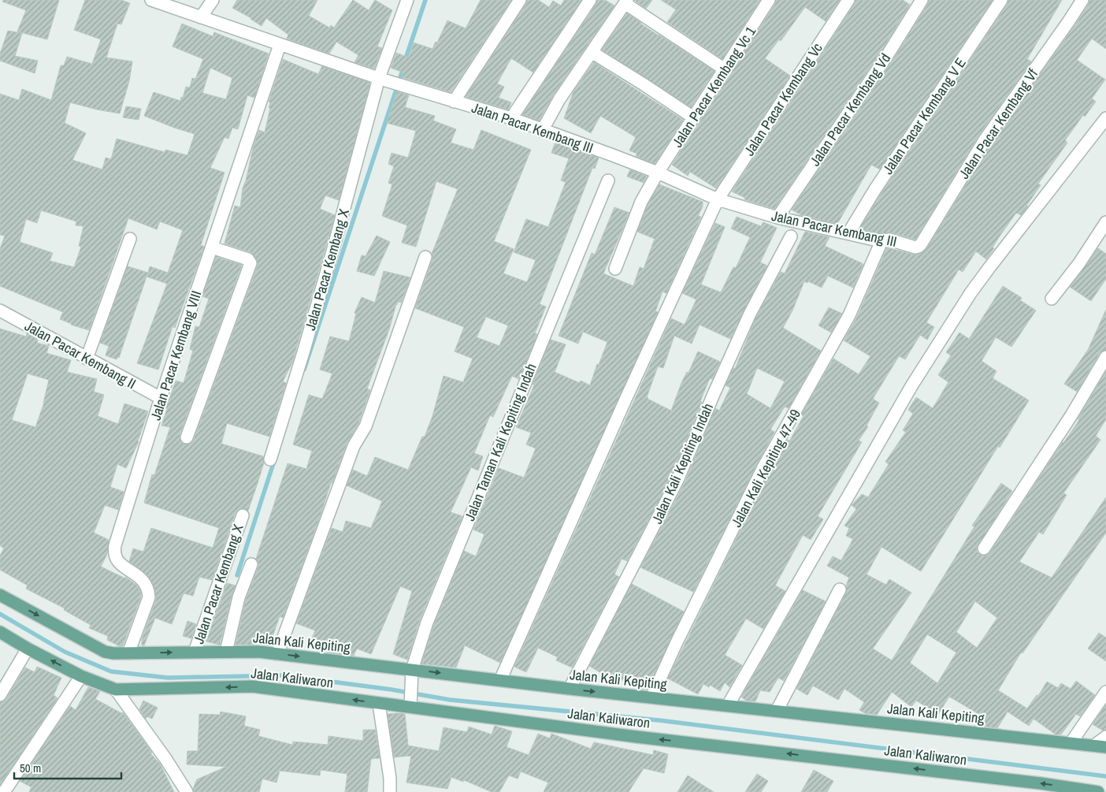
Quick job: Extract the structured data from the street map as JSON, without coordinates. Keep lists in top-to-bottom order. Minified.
{"streets":{"main road":["Jalan Kali Kepiting","Jalan Kaliwaron"],"street":["Jalan Pacar Kembang Vc 1","Jalan Pacar Kembang Vc","Jalan Pacar Kembang Vd","Jalan Pacar Kembang V E","Jalan Pacar Kembang Vf","Jalan Pacar Kembang III","Jalan Pacar Kembang X","Jalan Pacar Kembang II","Jalan Pacar Kembang VIII","Jalan Taman Kali Kepiting Indah","Jalan Kali Kepiting Indah","Jalan Kali Kepiting 47-49"]},"crossings":[["Jalan Pacar Kembang Vc 1","Jalan Pacar Kembang III"],["Jalan Pacar Kembang Vc","Jalan Pacar Kembang III"],["Jalan Pacar Kembang Vc","Jalan Kali Kepiting"],["Jalan Pacar Kembang Vd","Jalan Pacar Kembang III"],["Jalan Pacar Kembang V E","Jalan Pacar Kembang III"],["Jalan Pacar Kembang Vf","Jalan Pacar Kembang III"],["Jalan Pacar Kembang III","Jalan Pacar Kembang X"],["Jalan Pacar Kembang III","Jalan Pacar Kembang VIII"],["Jalan Pacar Kembang III","Jalan Kali Kepiting 47-49"],["Jalan Pacar Kembang X","Jalan Kali Kepiting"],["Jalan Pacar Kembang II","Jalan Pacar Kembang VIII"],["Jalan Pacar Kembang VIII","Jalan Kali Kepiting"],["Jalan Taman Kali Kepiting Indah","Jalan Kali Kepiting"],["Jalan Taman Kali Kepiting Indah","Jalan Kaliwaron"],["Jalan Kali Kepiting Indah","Jalan Kali Kepiting"],["Jalan Kali Kepiting 47-49","Jalan Kali Kepiting"]],"one_way":["Jalan Kali Kepiting","Jalan Kaliwaron"],"scale_bar":"50 m"}
